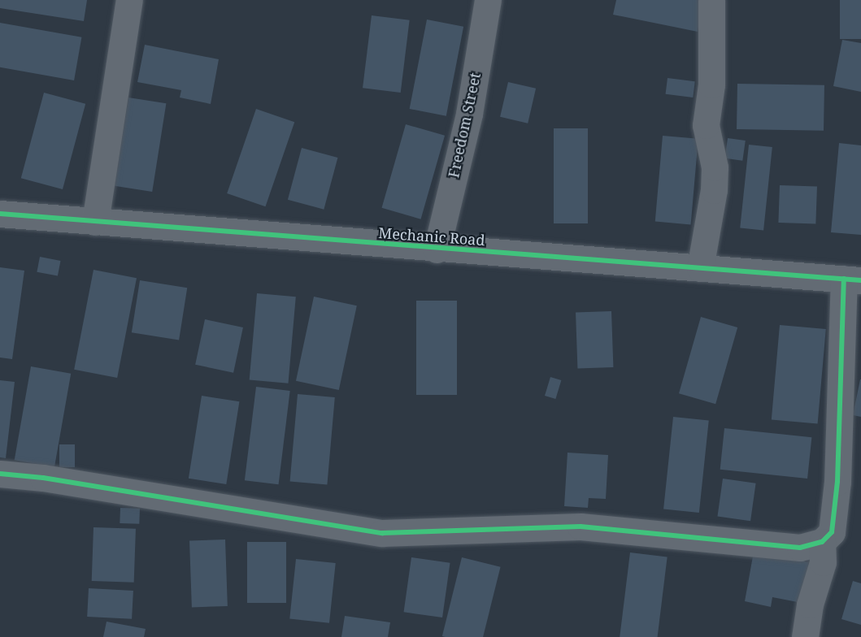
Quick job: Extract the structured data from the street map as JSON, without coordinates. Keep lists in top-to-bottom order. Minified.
{"streets":{"street":["Freedom Street","Mechanic Road"]},"crossings":[["Freedom Street","Mechanic Road"]]}
